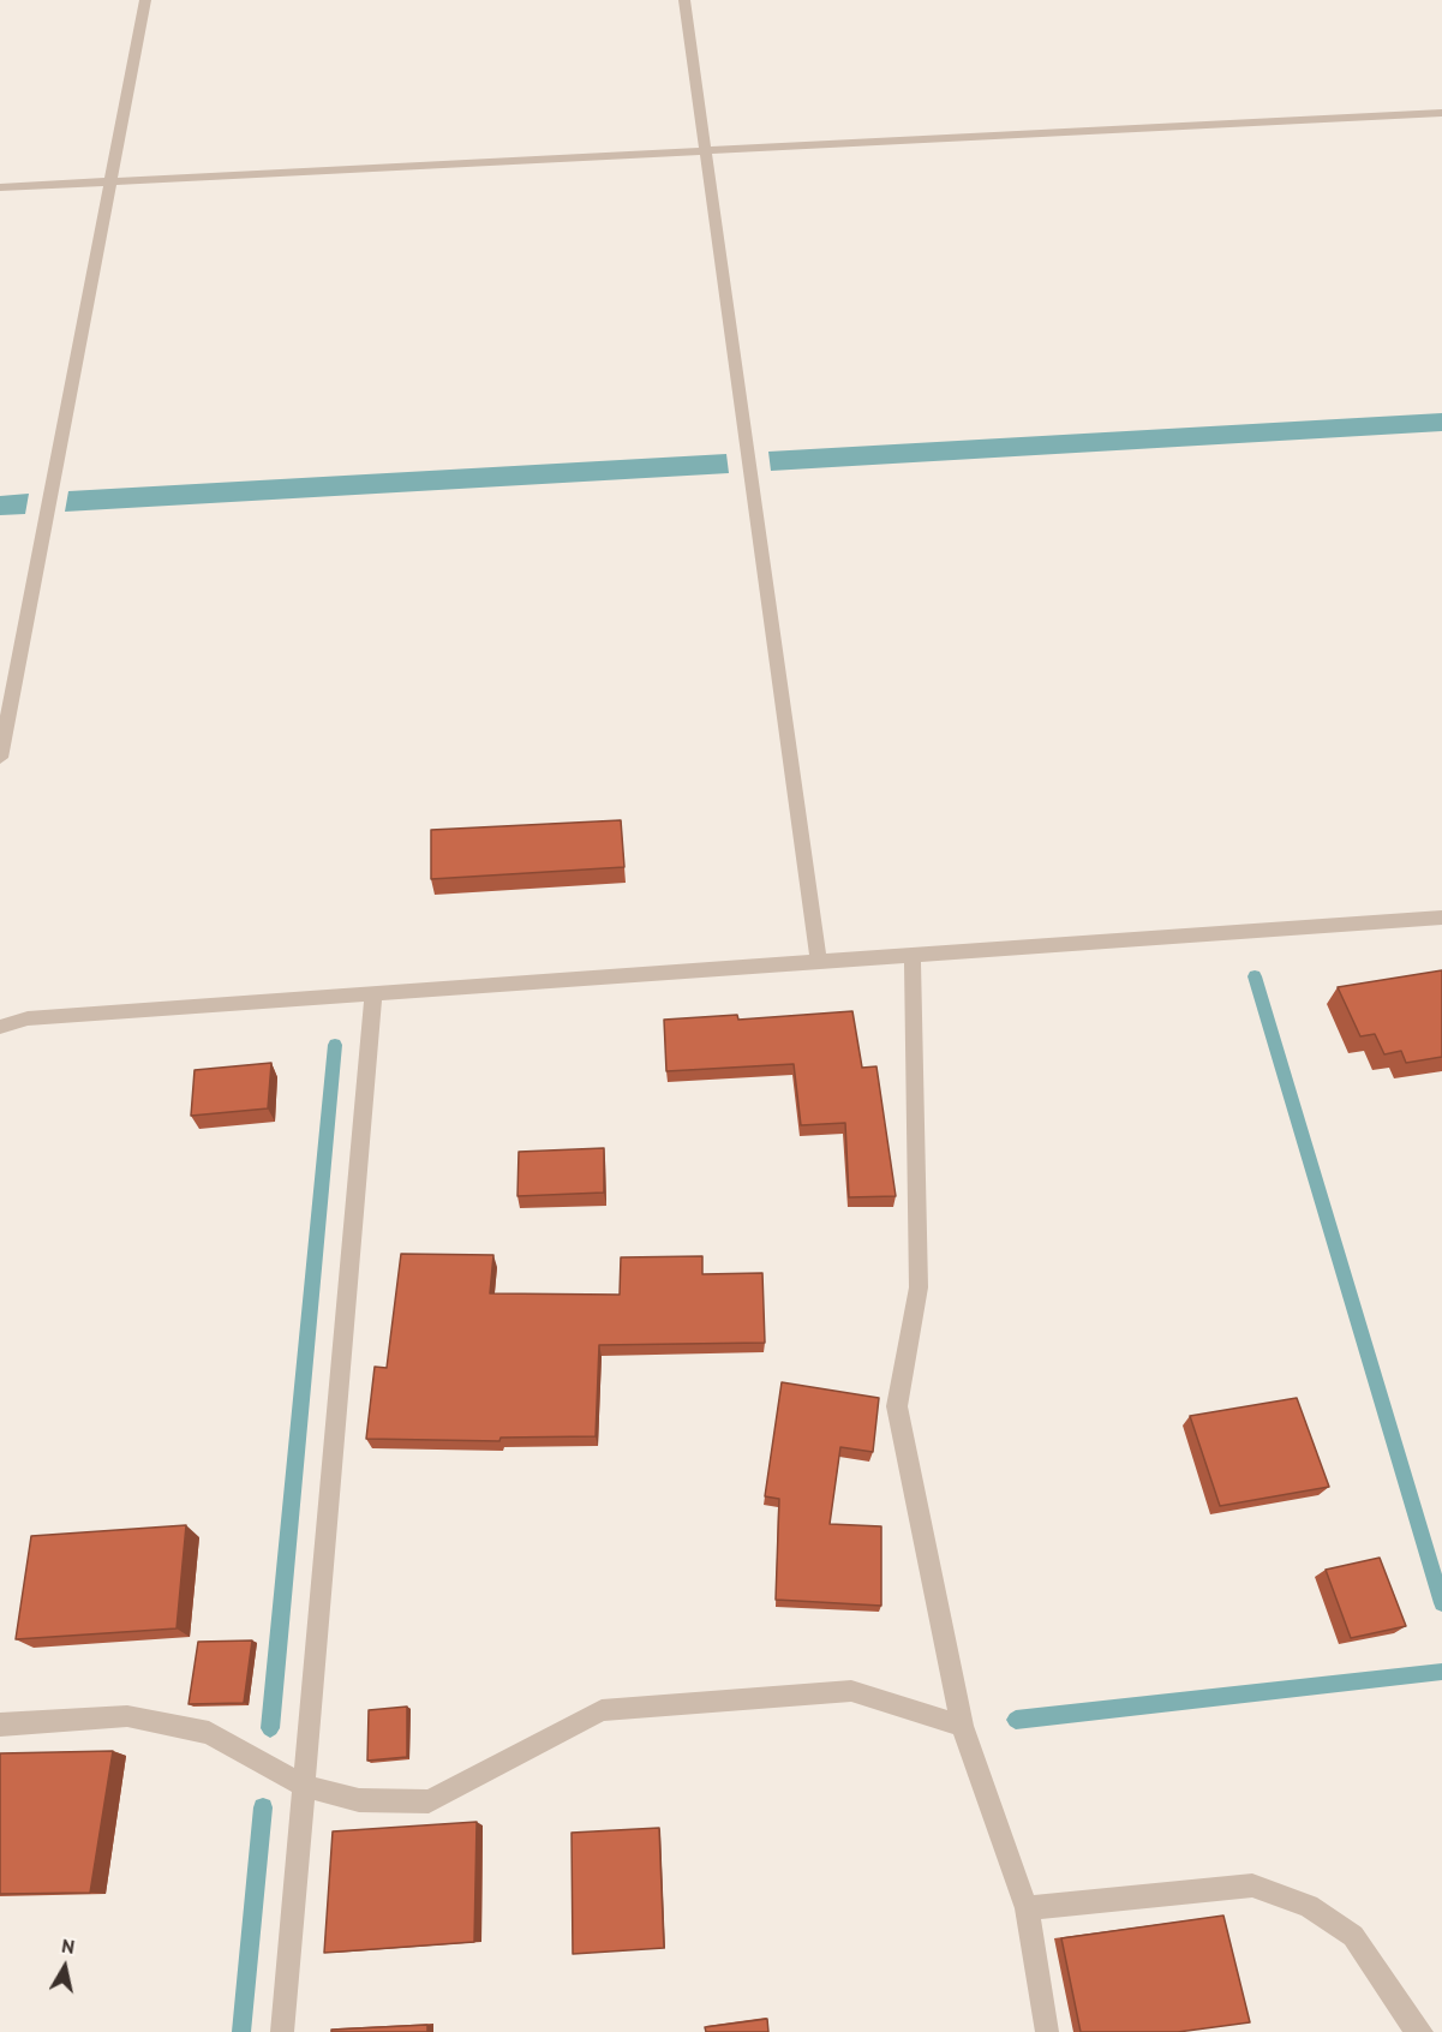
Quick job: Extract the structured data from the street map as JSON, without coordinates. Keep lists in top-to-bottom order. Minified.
{"north":"top"}
